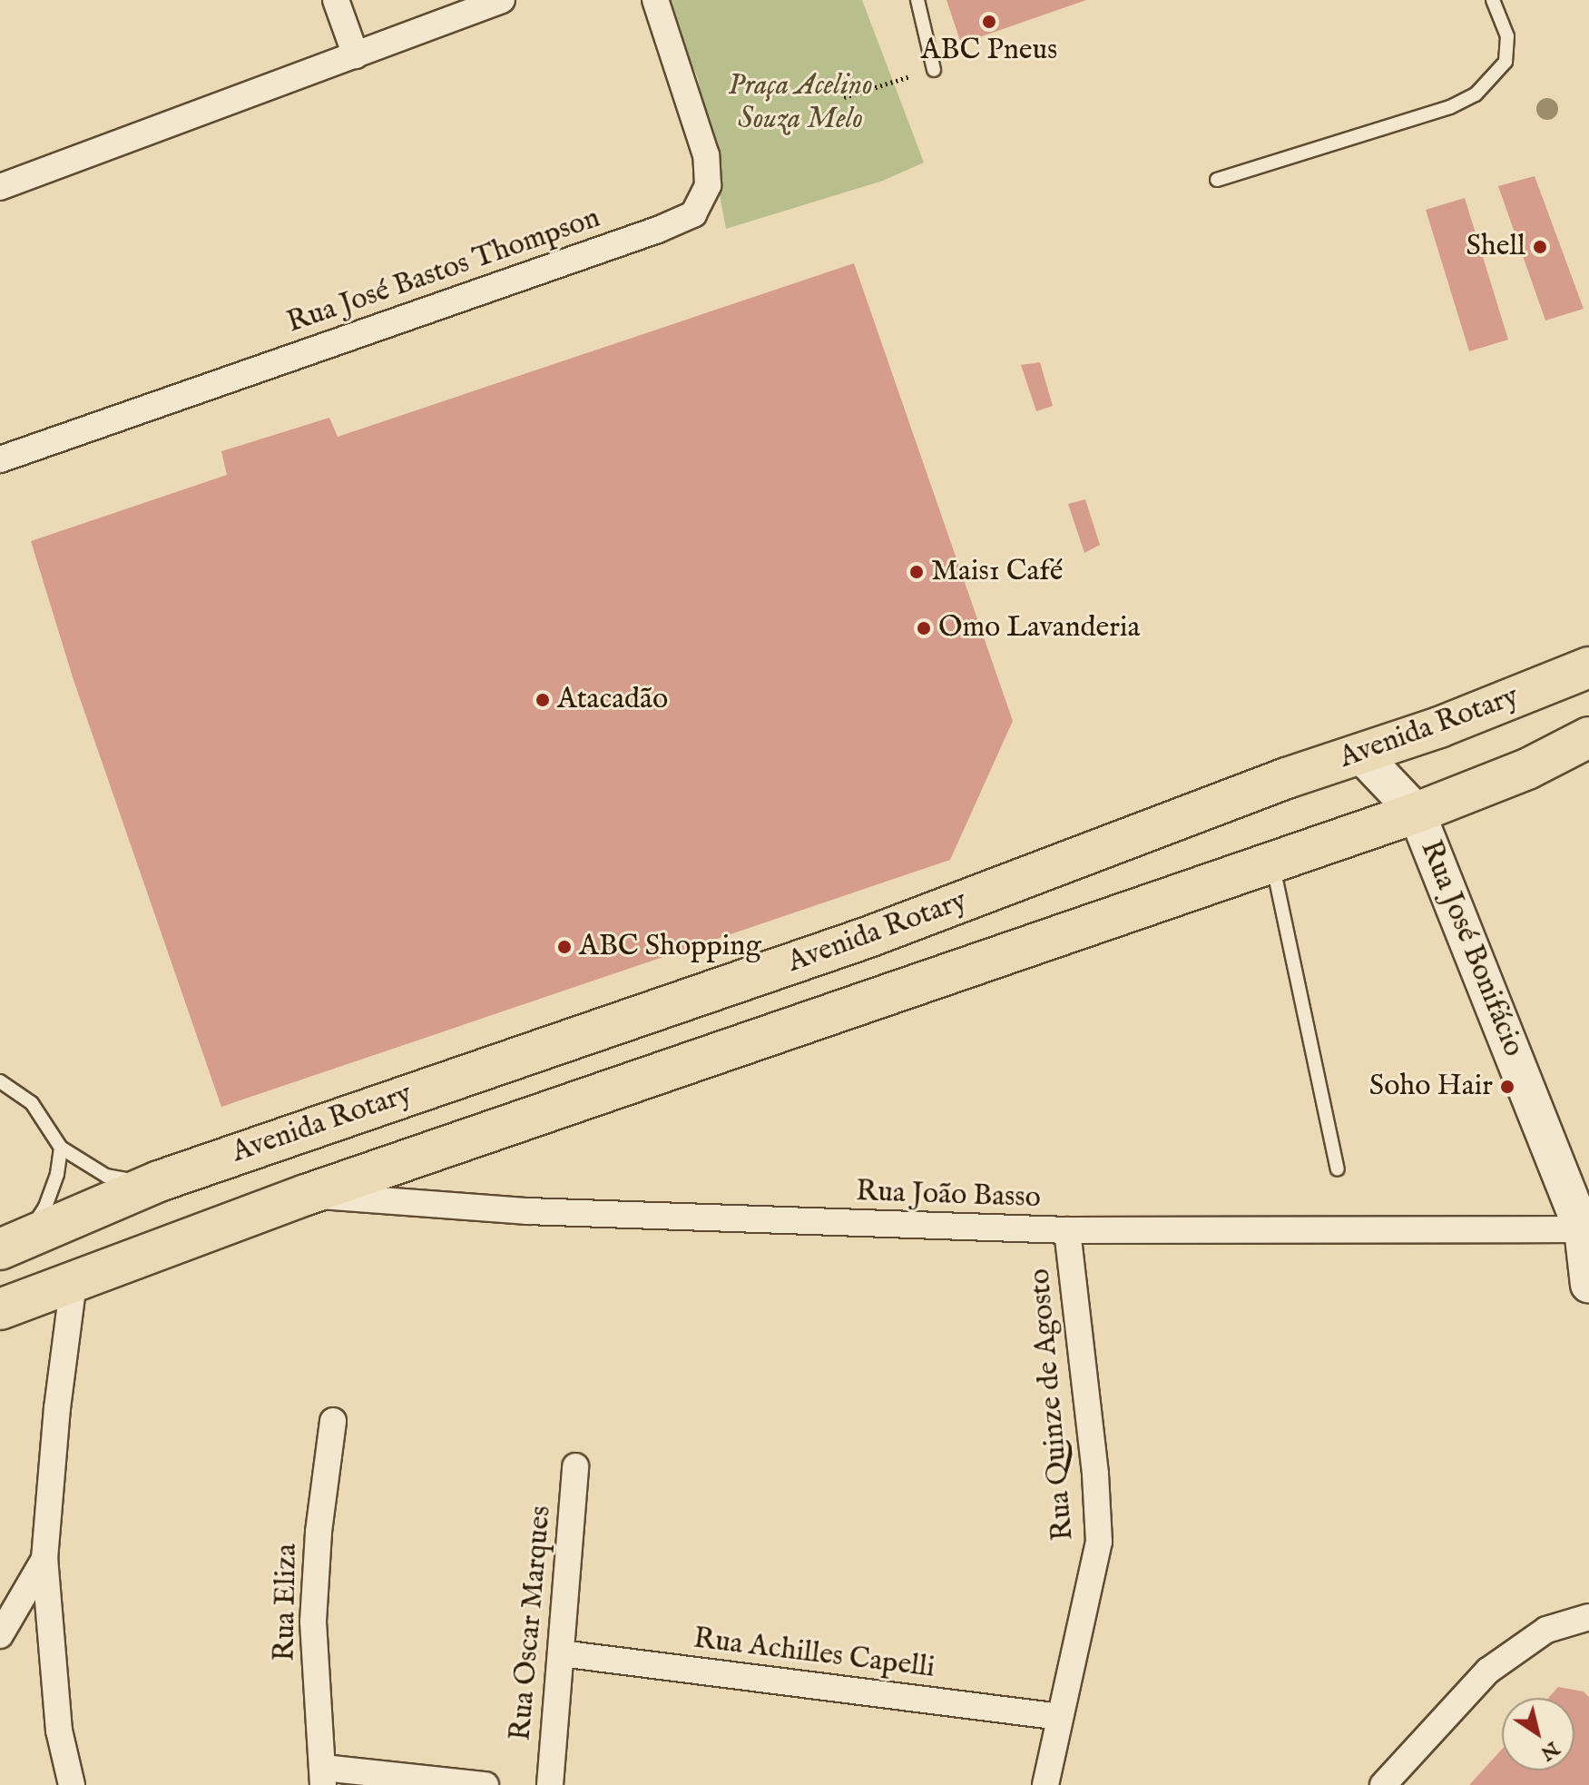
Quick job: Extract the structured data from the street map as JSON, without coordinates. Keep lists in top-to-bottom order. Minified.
{"streets":{"main road":["Avenida Rotary"],"street":["Rua José Bastos Thompson","Rua José Bonifácio","Rua João Basso","Rua Quinze de Agosto","Rua Eliza","Rua Oscar Marques","Rua Achilles Capelli"]},"crossings":[["Avenida Rotary","Rua José Bonifácio"],["Avenida Rotary","Rua João Basso"],["Rua José Bonifácio","Rua João Basso"],["Rua João Basso","Rua Quinze de Agosto"],["Rua Quinze de Agosto","Rua Achilles Capelli"],["Rua Oscar Marques","Rua Achilles Capelli"]],"parks":["Praça Acelino Souza Melo"],"places":["ABC Pneus","Shell","Mais1 Café","Omo Lavanderia","Atacadão","ABC Shopping","Soho Hair"],"north":"bottom right"}
